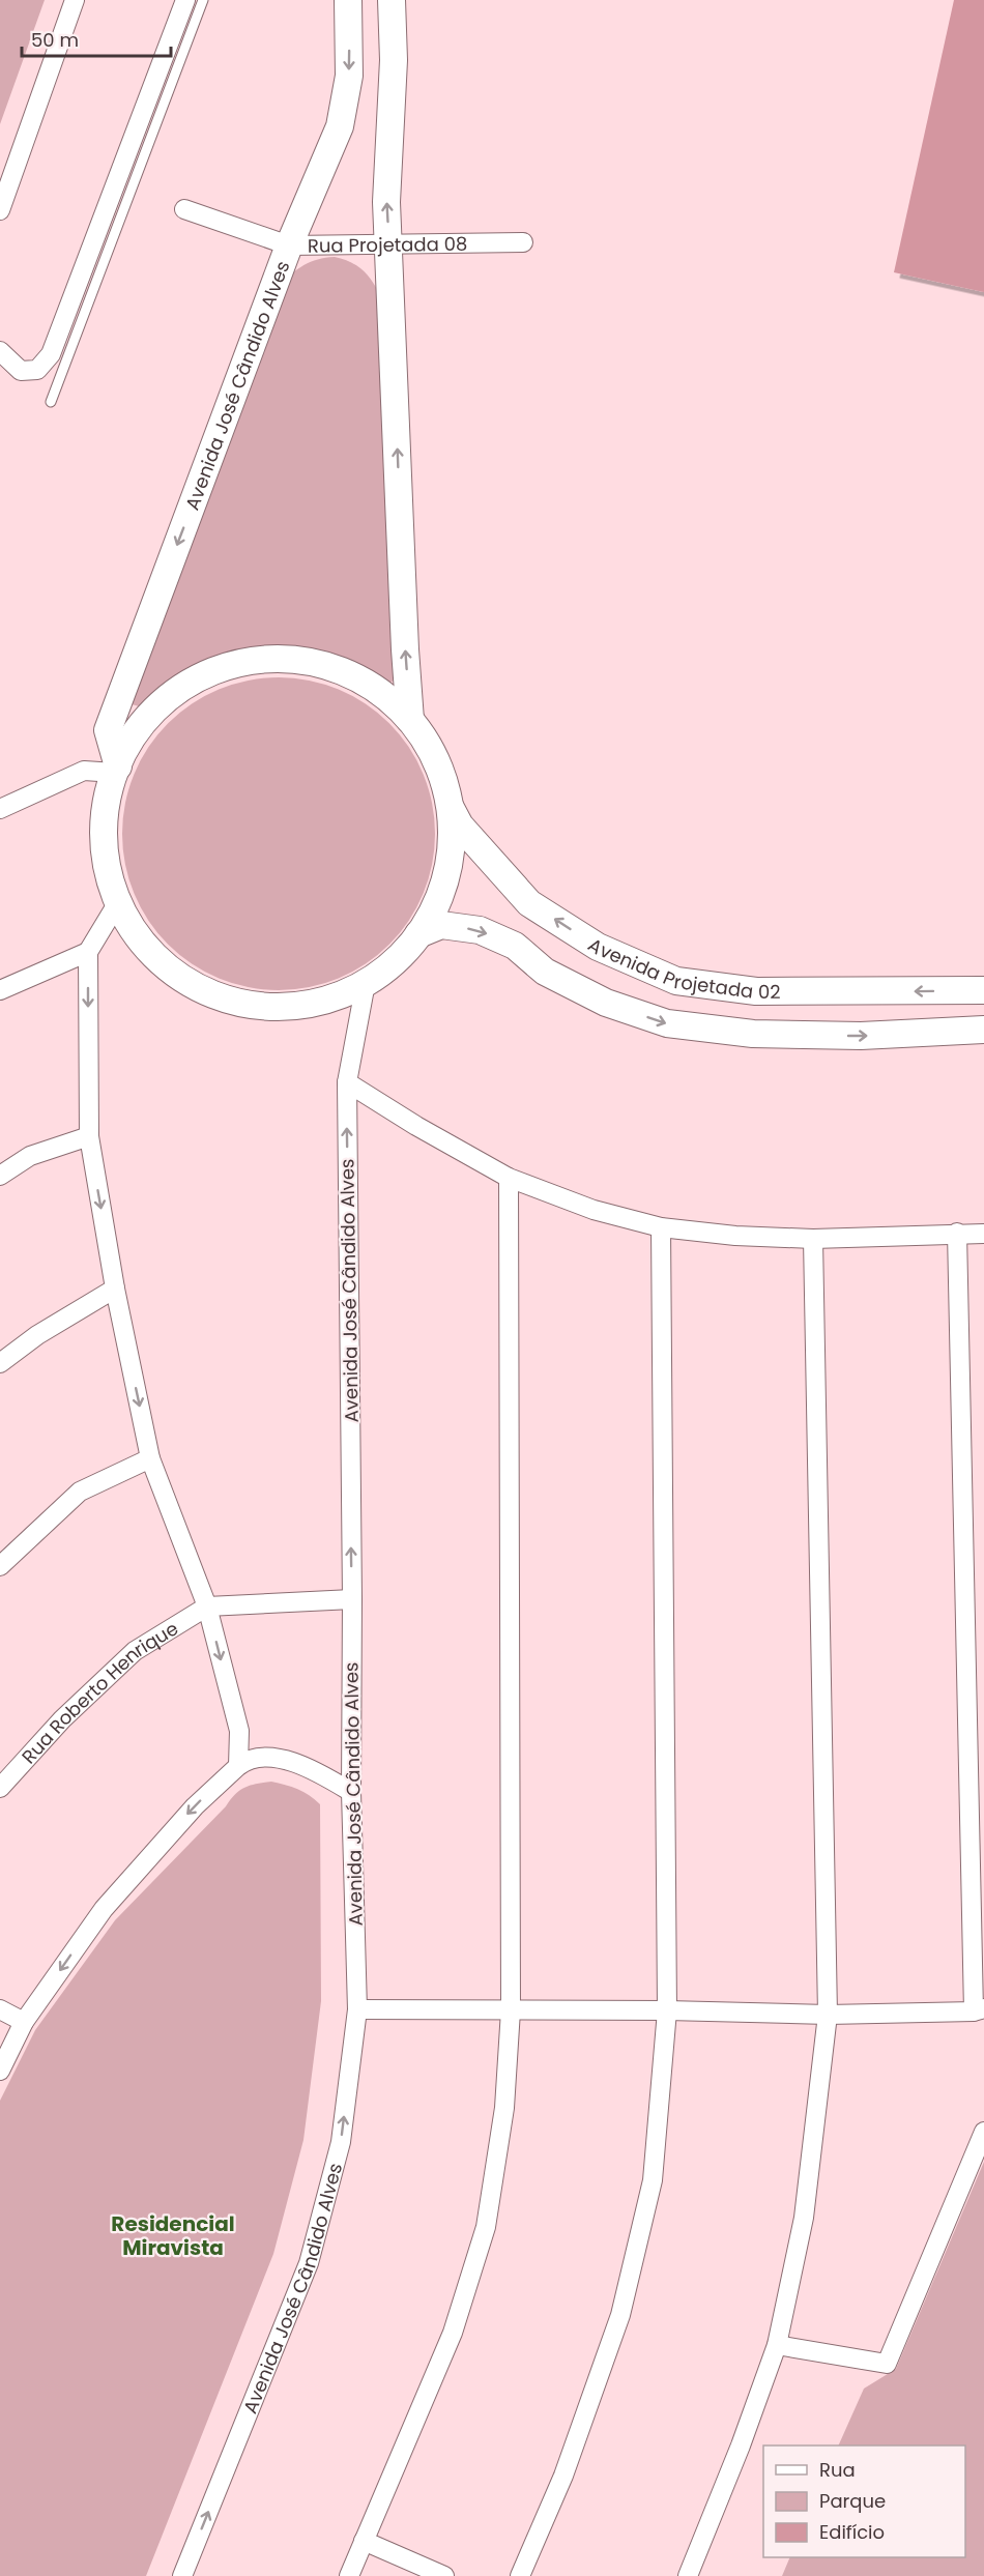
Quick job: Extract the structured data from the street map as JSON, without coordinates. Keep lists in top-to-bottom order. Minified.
{"streets":{"street":["Rua Projetada 08","Avenida José Cândido Alves","Avenida Projetada 02","Rua Roberto Henrique"]},"crossings":[["Rua Projetada 08","Avenida José Cândido Alves"]],"districts":["Residencial Miravista"],"legend":["Rua","Parque","Edifício"],"scale_bar":"50 m"}
